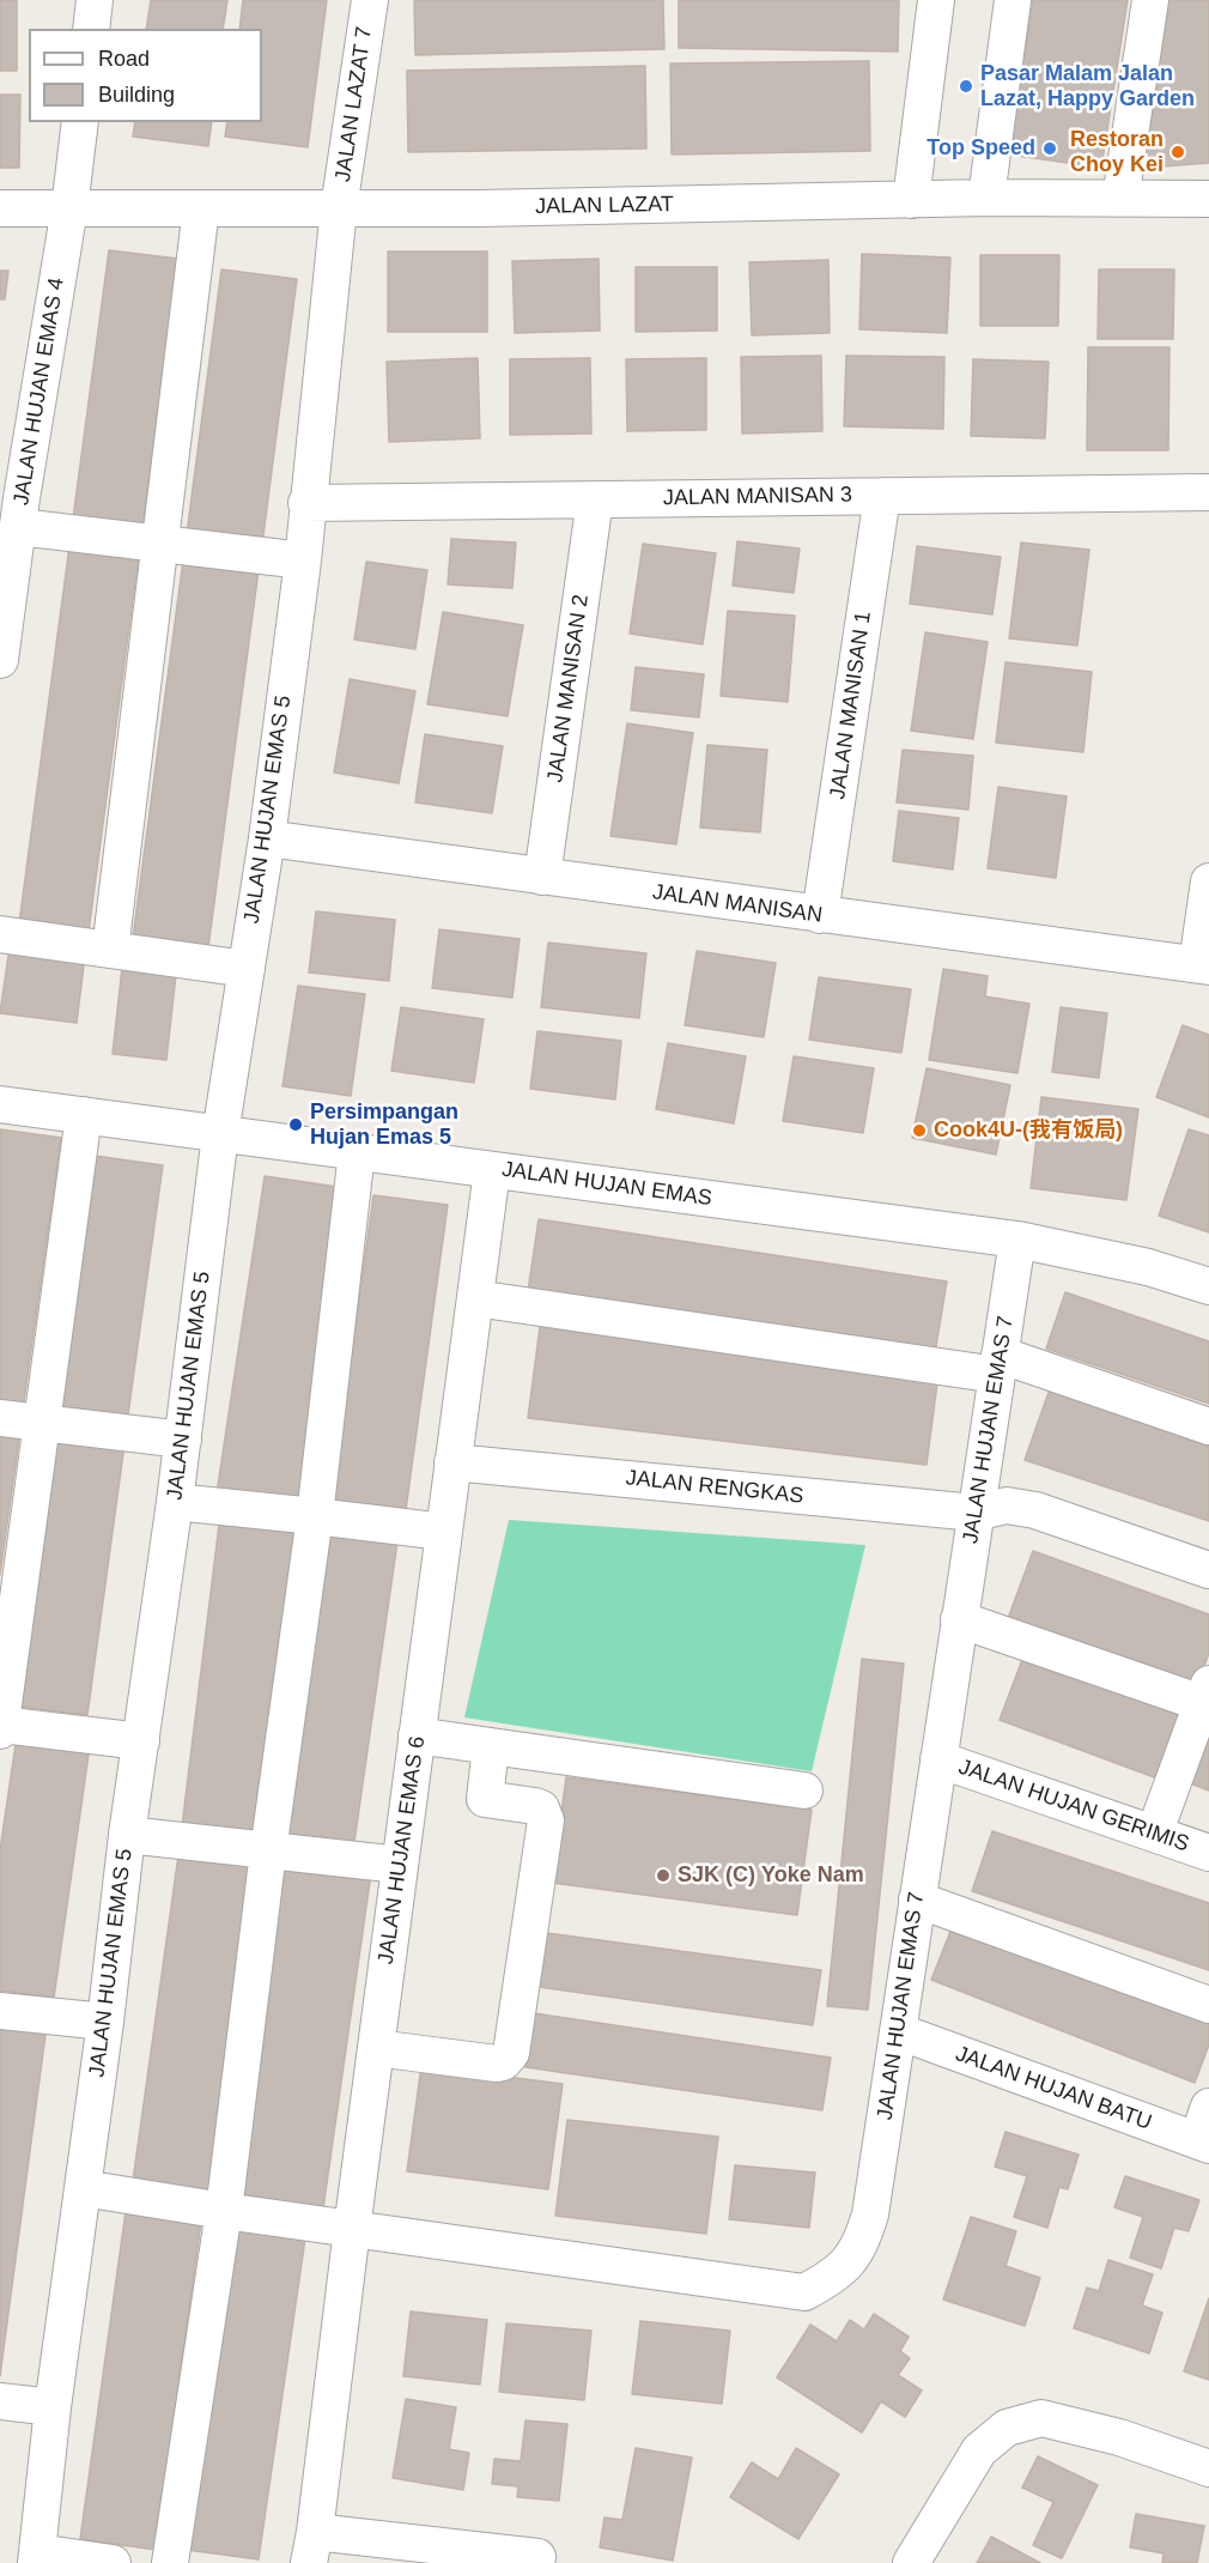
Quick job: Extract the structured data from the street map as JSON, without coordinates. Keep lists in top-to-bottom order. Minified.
{"streets":{"street":["JALAN LAZAT 7","JALAN LAZAT","JALAN HUJAN EMAS 4","JALAN MANISAN 3","JALAN MANISAN 2","JALAN MANISAN 1","JALAN HUJAN EMAS 5","JALAN MANISAN","JALAN HUJAN EMAS","JALAN HUJAN EMAS 7","JALAN RENGKAS","JALAN HUJAN GERIMIS","JALAN HUJAN EMAS 6","JALAN HUJAN BATU"]},"crossings":[["JALAN LAZAT 7","JALAN LAZAT"],["JALAN LAZAT 7","JALAN HUJAN EMAS 5"],["JALAN LAZAT","JALAN HUJAN EMAS 4"],["JALAN LAZAT","JALAN HUJAN EMAS 5"],["JALAN MANISAN 3","JALAN MANISAN 2"],["JALAN MANISAN 3","JALAN MANISAN 1"],["JALAN MANISAN 3","JALAN HUJAN EMAS 5"],["JALAN MANISAN 2","JALAN MANISAN"],["JALAN MANISAN 1","JALAN MANISAN"],["JALAN HUJAN EMAS 5","JALAN MANISAN"],["JALAN HUJAN EMAS 5","JALAN HUJAN EMAS"],["JALAN HUJAN EMAS 5","JALAN HUJAN EMAS 7"],["JALAN HUJAN EMAS","JALAN HUJAN EMAS 7"],["JALAN HUJAN EMAS","JALAN HUJAN EMAS 6"],["JALAN HUJAN EMAS 7","JALAN RENGKAS"],["JALAN HUJAN EMAS 7","JALAN HUJAN GERIMIS"],["JALAN HUJAN EMAS 7","JALAN HUJAN EMAS 6"],["JALAN HUJAN EMAS 7","JALAN HUJAN BATU"],["JALAN RENGKAS","JALAN HUJAN EMAS 6"]],"places":["Pasar Malam Jalan Lazat, Happy Garden","Top Speed","Restoran Choy Kei","Persimpangan Hujan Emas 5","Cook4U-(我有饭局)","SJK (C) Yoke Nam"],"legend":["Road","Building"]}
